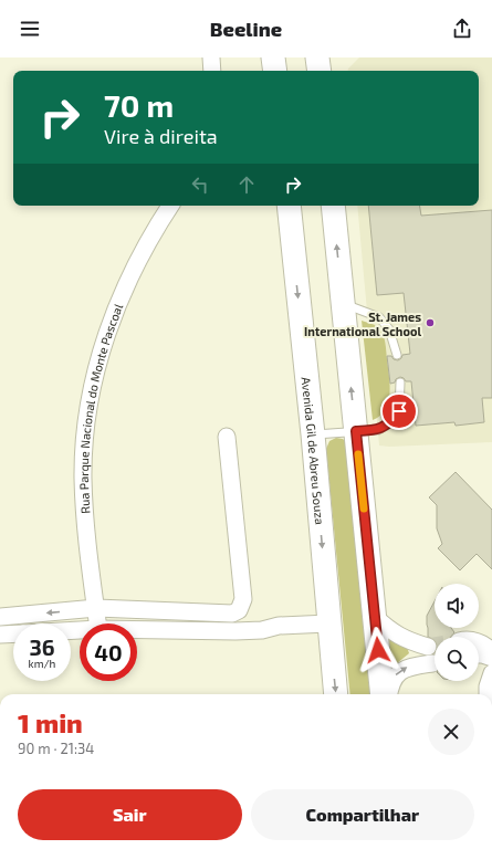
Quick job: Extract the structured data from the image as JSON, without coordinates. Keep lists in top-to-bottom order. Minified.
{"streets":{"street":["Rua Parque Nacional do Monte Pascoal","Avenida Gil de Abreu Souza"]},"places":["St. James International School"],"page":{"header":"Beeline","turn":["70 m","Vire à direita"],"speed":"36 km/h","limit":"40","heading":["1 min","90 m · 21:34"],"buttons":["Sair","Compartilhar"]}}
